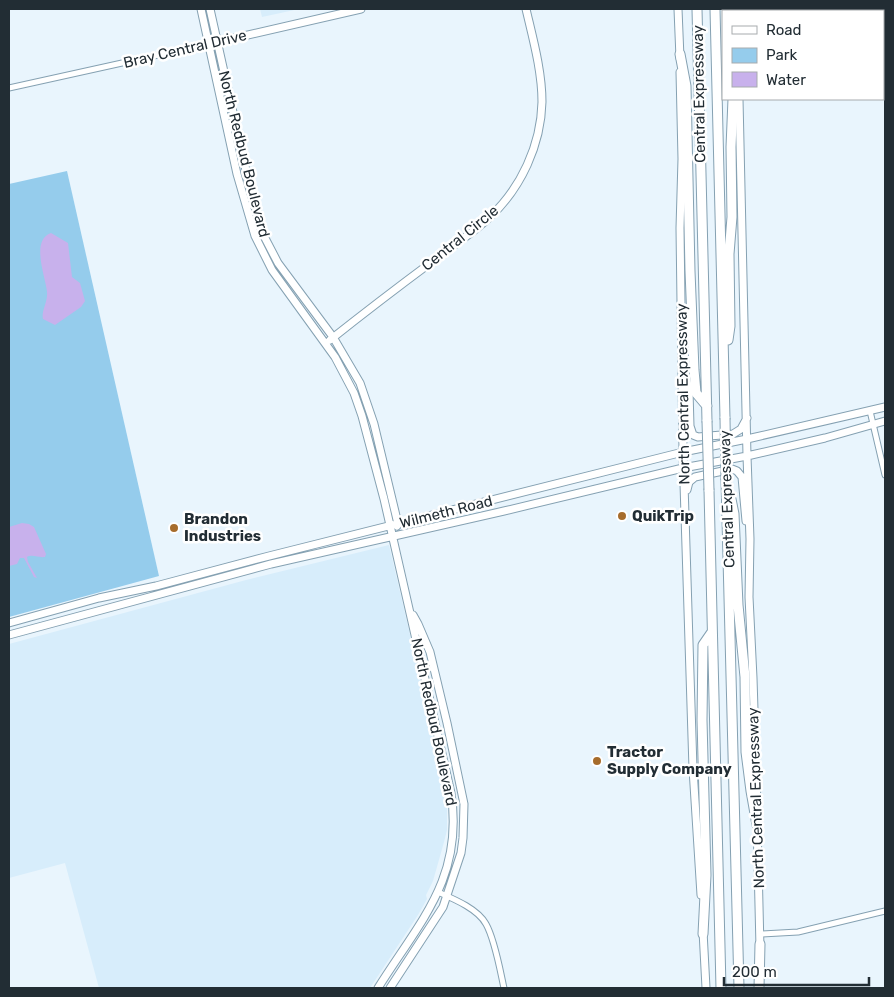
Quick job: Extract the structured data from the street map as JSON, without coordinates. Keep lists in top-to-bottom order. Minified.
{"streets":{"highway":["Central Expressway"],"main road":["Bray Central Drive","North Redbud Boulevard","Central Circle","North Central Expressway","Wilmeth Road"]},"crossings":[["Bray Central Drive","North Redbud Boulevard"],["North Redbud Boulevard","Central Circle"],["North Redbud Boulevard","Wilmeth Road"],["North Central Expressway","Wilmeth Road"]],"places":["QuikTrip","Brandon Industries","Tractor Supply Company"],"legend":["Road","Park","Water"],"scale_bar":"200 m"}
